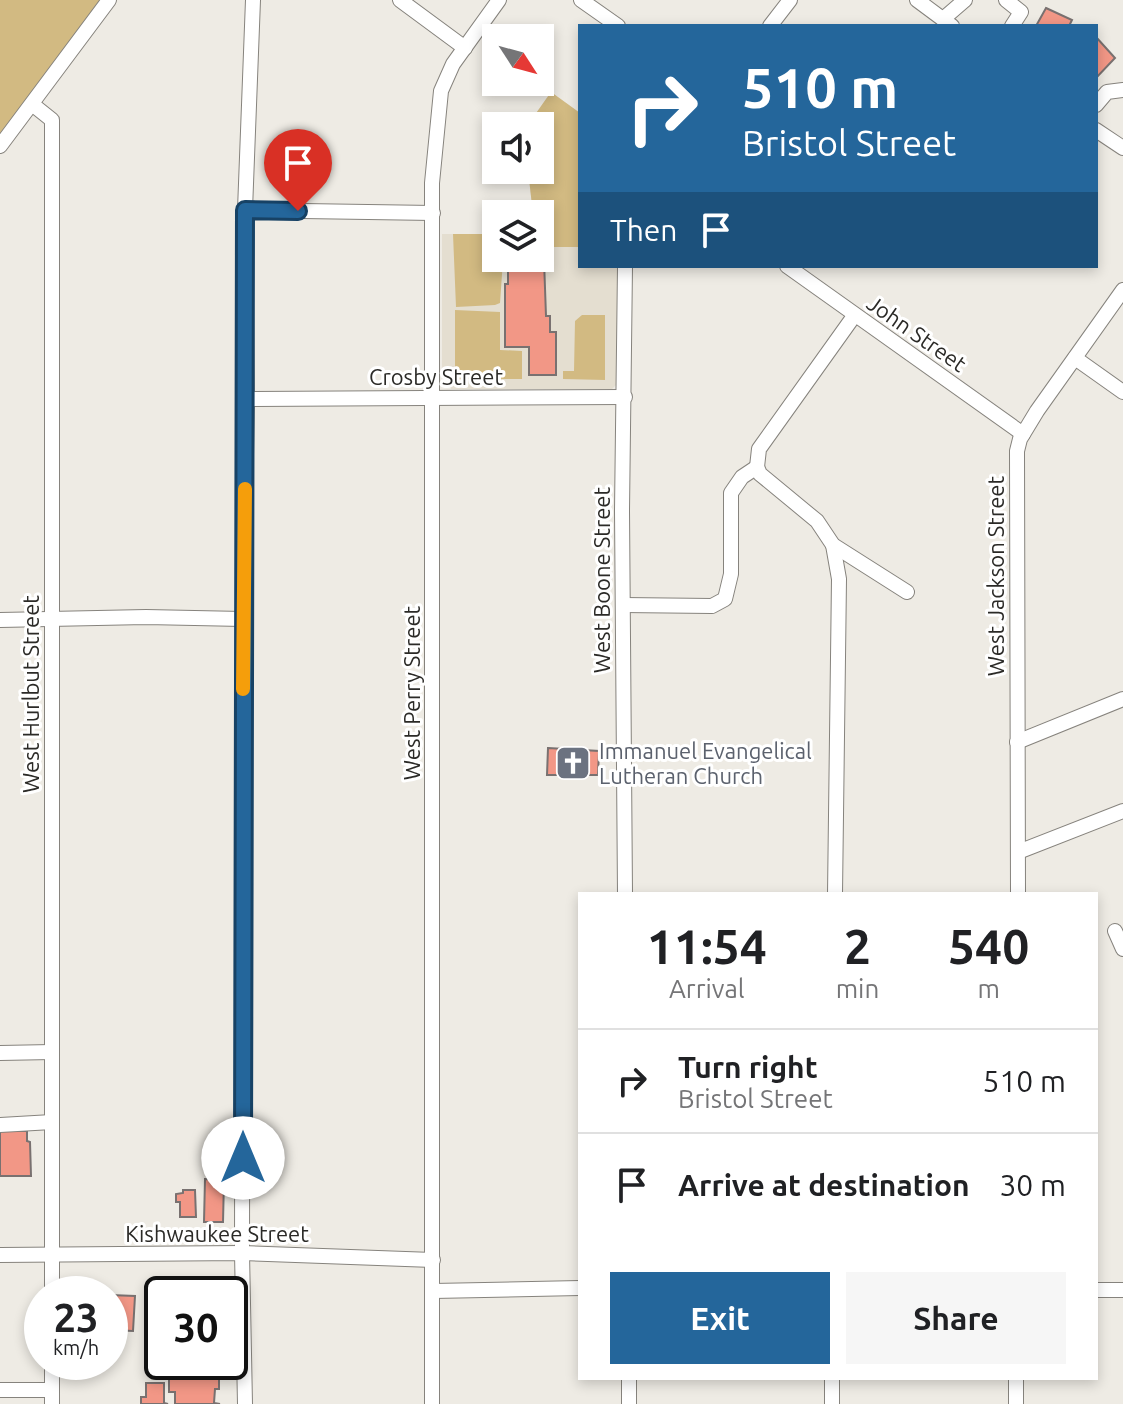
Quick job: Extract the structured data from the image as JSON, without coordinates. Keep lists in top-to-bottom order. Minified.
{"streets":{"street":["John Street","Crosby Street","West Jackson Street","West Boone Street","West Perry Street","West Hurlbut Street","Kishwaukee Street"]},"crossings":[["John Street","West Jackson Street"],["Crosby Street","West Boone Street"],["Crosby Street","West Perry Street"],["West Perry Street","Kishwaukee Street"],["West Hurlbut Street","Kishwaukee Street"]],"places":{"church":["Immanuel Evangelical Lutheran Church"]},"north":"bottom right","page":{"turn":["510 m","Bristol Street"],"then":"Then","eta":["11:54","Arrival","2","min","540","m"],"list":[{"name":"Turn right","note":"Bristol Street","value":"510 m"},{"name":"Arrive at destination","value":"30 m"}],"buttons":["Exit","Share"],"speed":"23 km/h","limit":"30"}}
